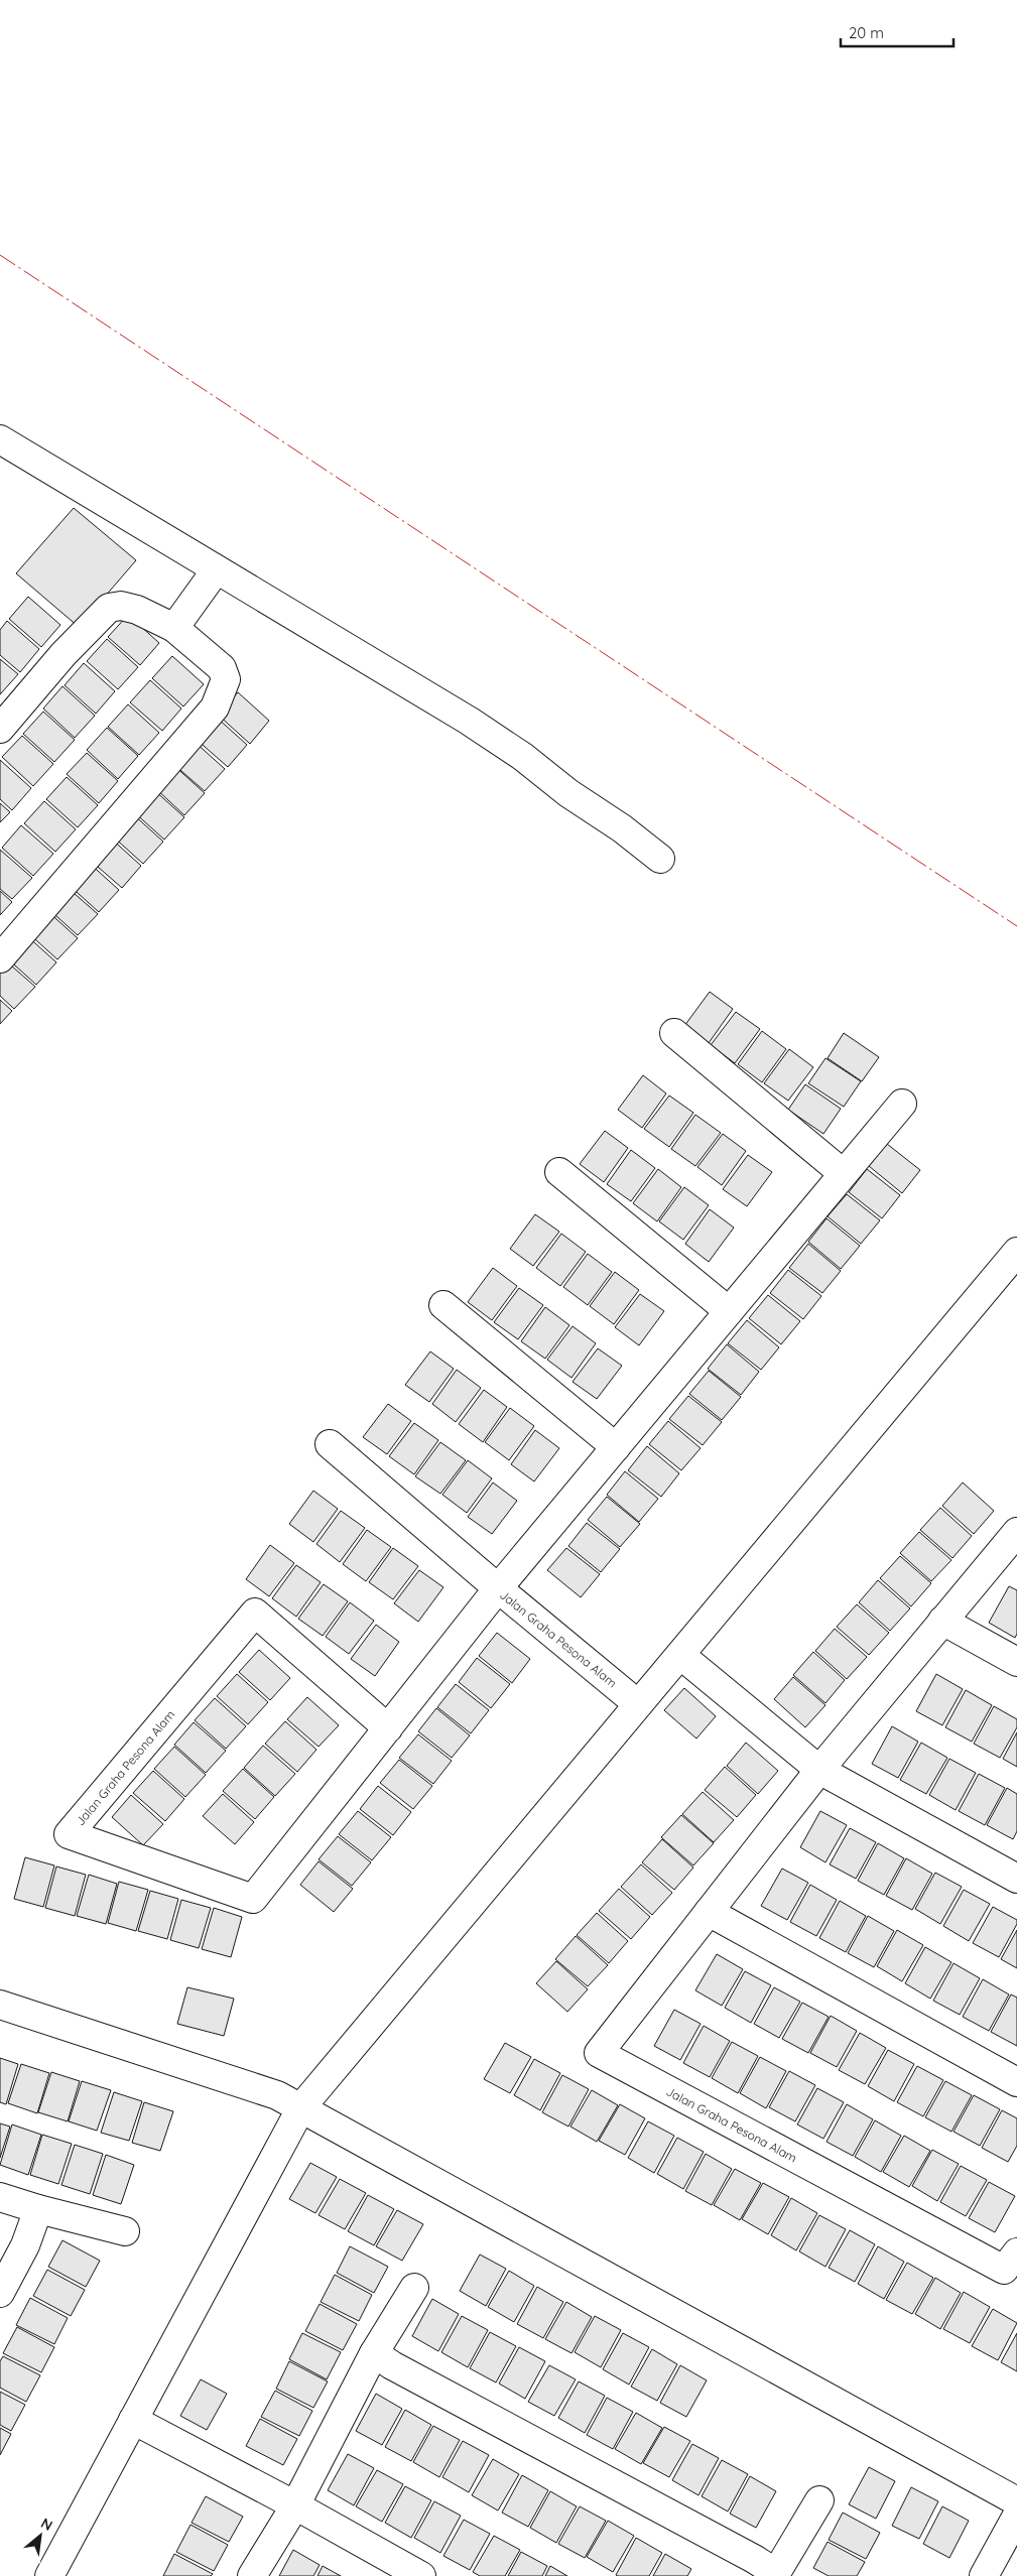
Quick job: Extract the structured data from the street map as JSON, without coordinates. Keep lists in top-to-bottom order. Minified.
{"streets":{"street":["Jalan Graha Pesona Alam"]},"scale_bar":"20 m","north":"top right"}
